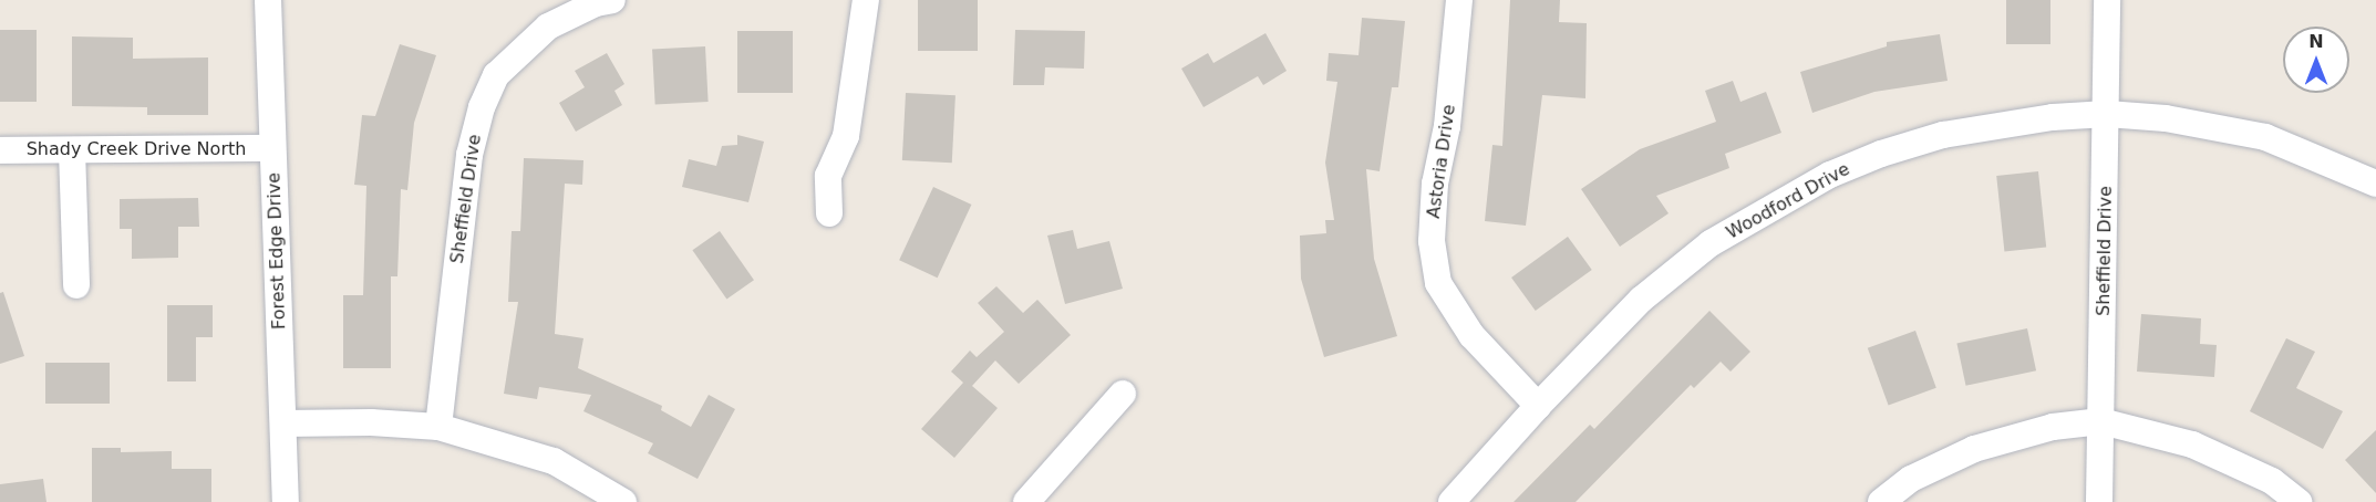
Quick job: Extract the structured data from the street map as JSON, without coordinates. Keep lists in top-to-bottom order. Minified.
{"streets":{"street":["Shady Creek Drive North","Astoria Drive","Sheffield Drive","Woodford Drive","Forest Edge Drive"]},"crossings":[["Shady Creek Drive North","Forest Edge Drive"],["Astoria Drive","Woodford Drive"],["Sheffield Drive","Woodford Drive"]],"north":"top"}
